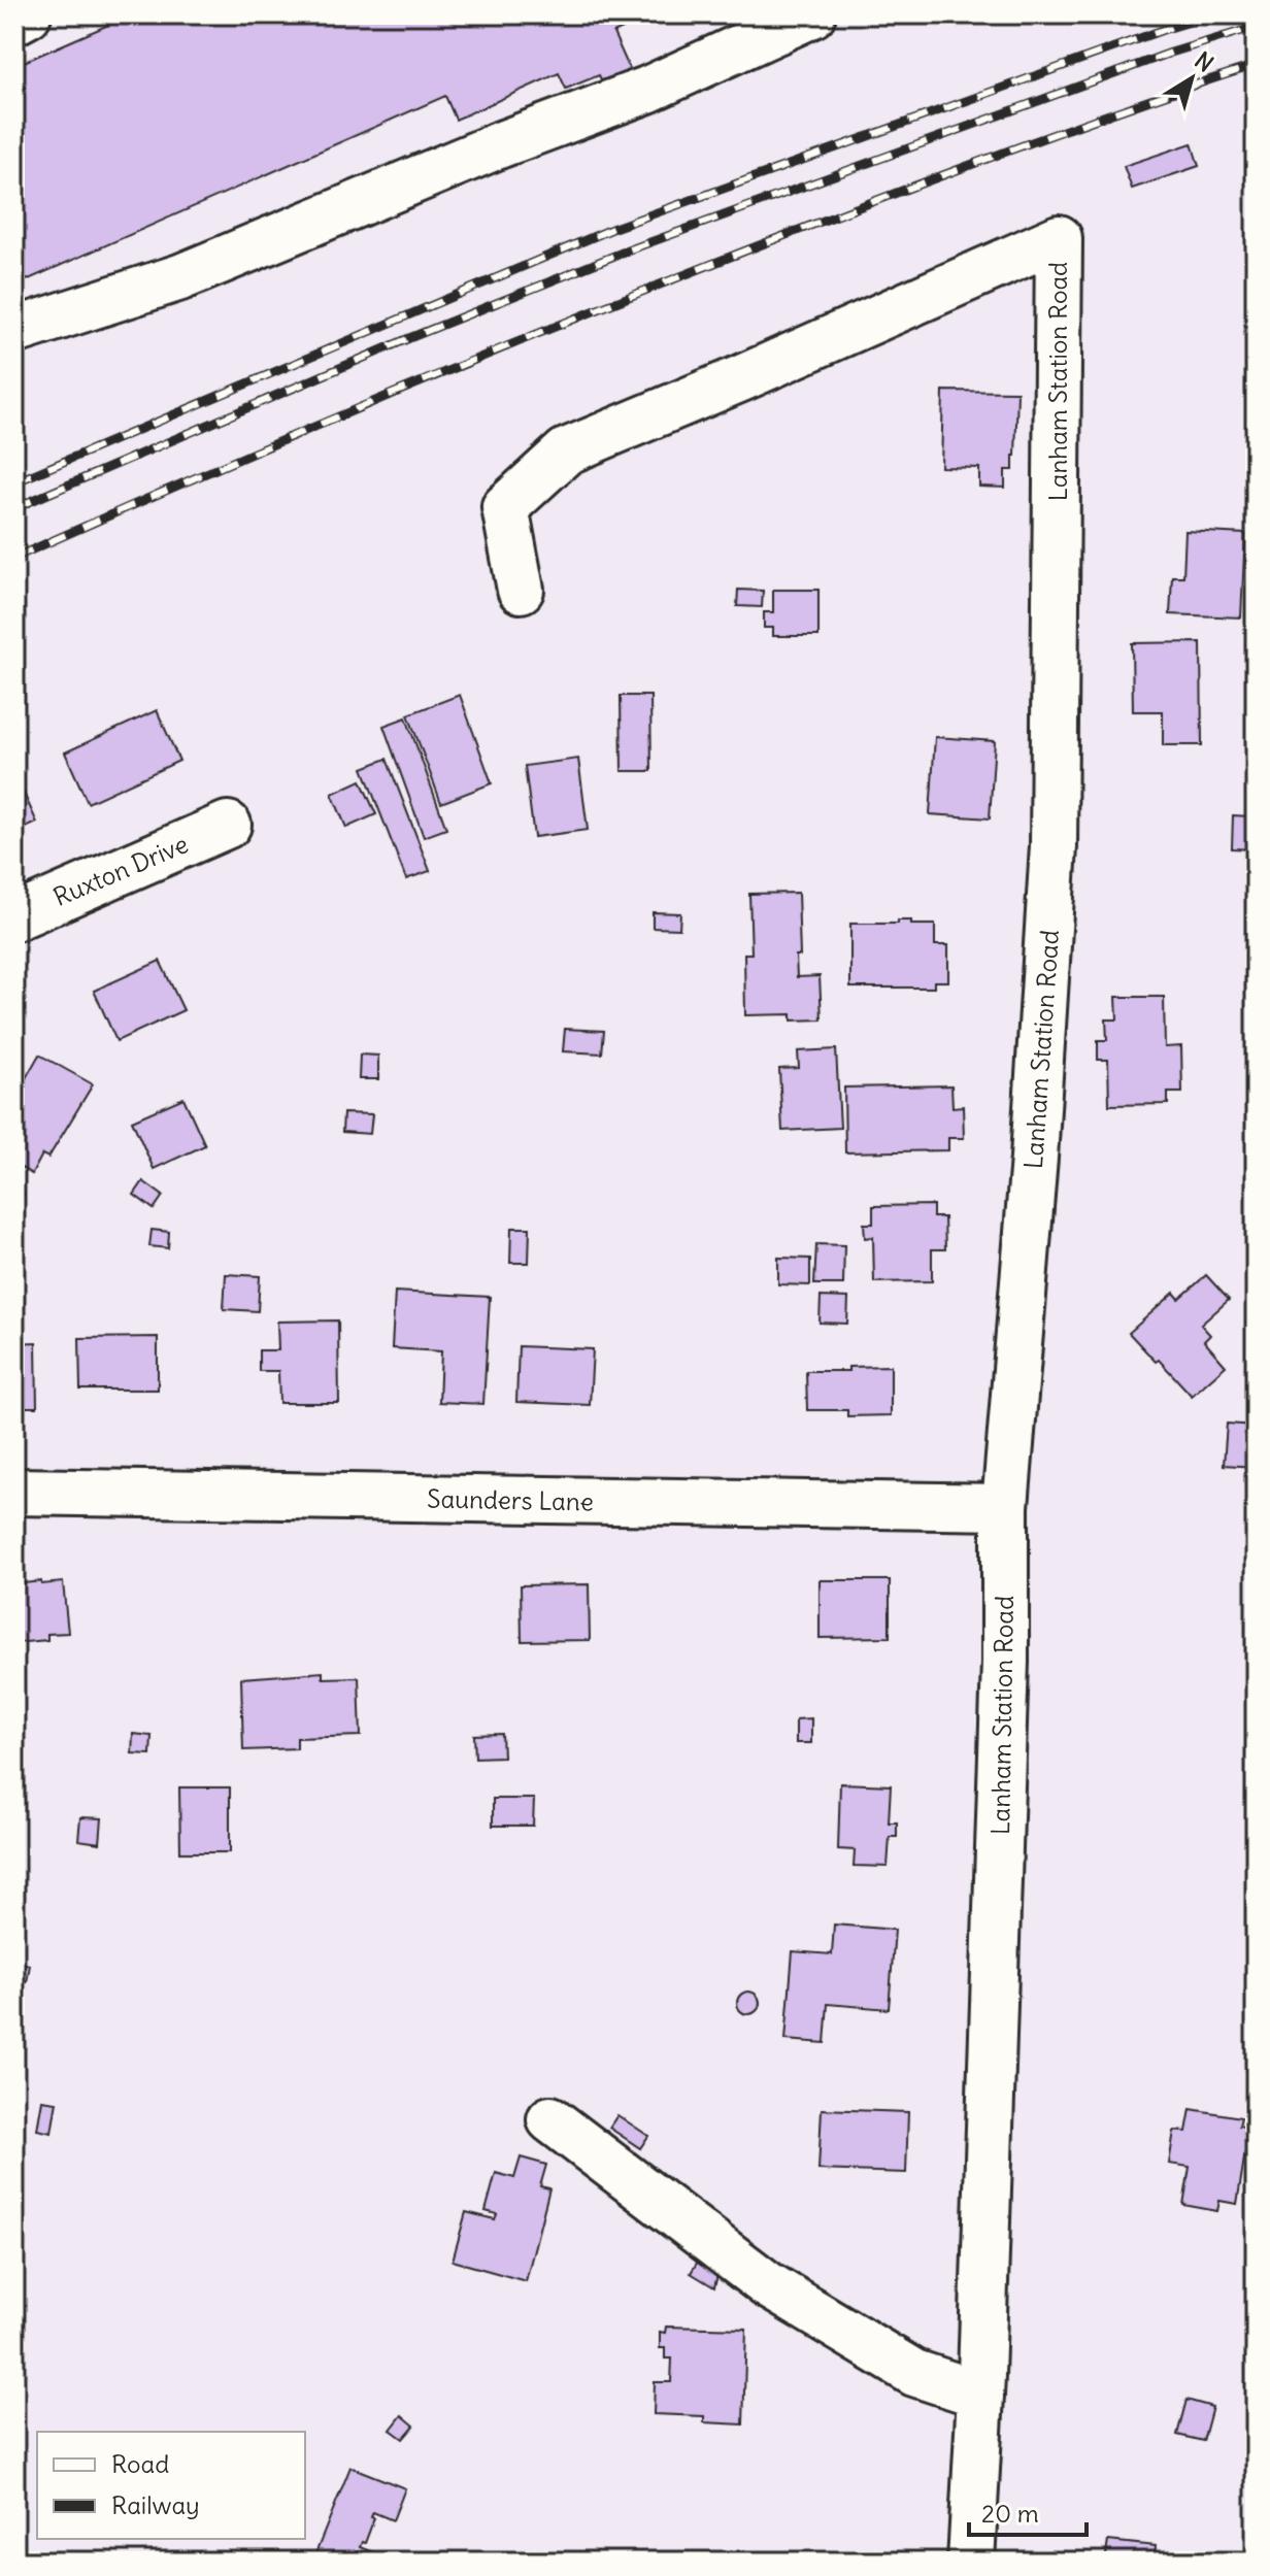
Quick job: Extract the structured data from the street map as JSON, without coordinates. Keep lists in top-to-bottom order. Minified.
{"streets":{"street":["Lanham Station Road","Ruxton Drive","Saunders Lane"]},"crossings":[["Lanham Station Road","Saunders Lane"]],"legend":["Road","Railway"],"scale_bar":"20 m","north":"top right"}
